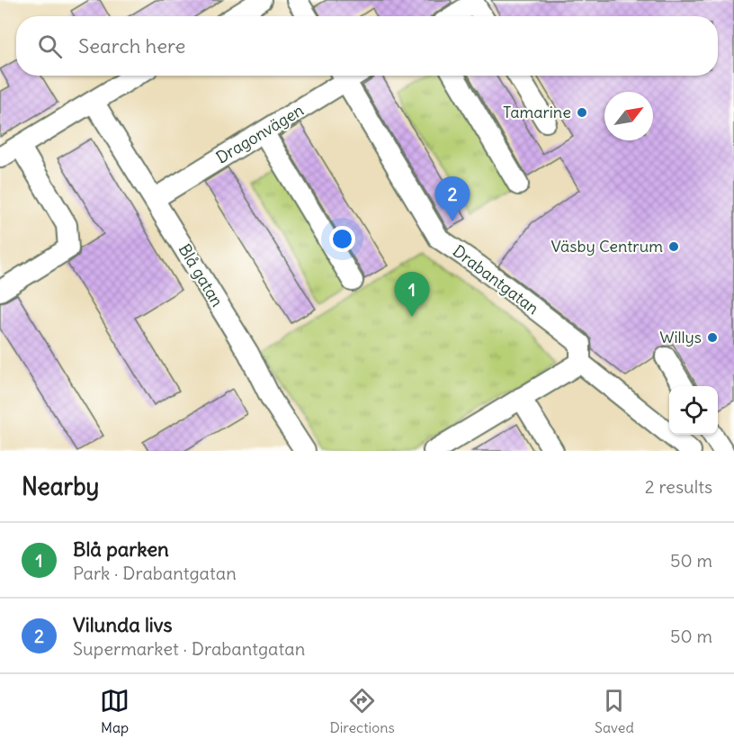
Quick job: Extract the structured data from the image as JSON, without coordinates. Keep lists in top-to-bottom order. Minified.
{"streets":{"street":["Dragonvägen","Blå gatan","Drabantgatan"]},"crossings":[["Dragonvägen","Blå gatan"]],"places":["Tamarine","Väsby Centrum","Willys"],"north":"top right","page":{"search":"Search here","pins":["2","1"],"heading":["Nearby","2 results"],"list":[{"mark":"1","name":"Blå parken","note":"Park · Drabantgatan","value":"50 m"},{"mark":"2","name":"Vilunda livs","note":"Supermarket · Drabantgatan","value":"50 m"}],"nav":["Map","Directions","Saved"]}}
